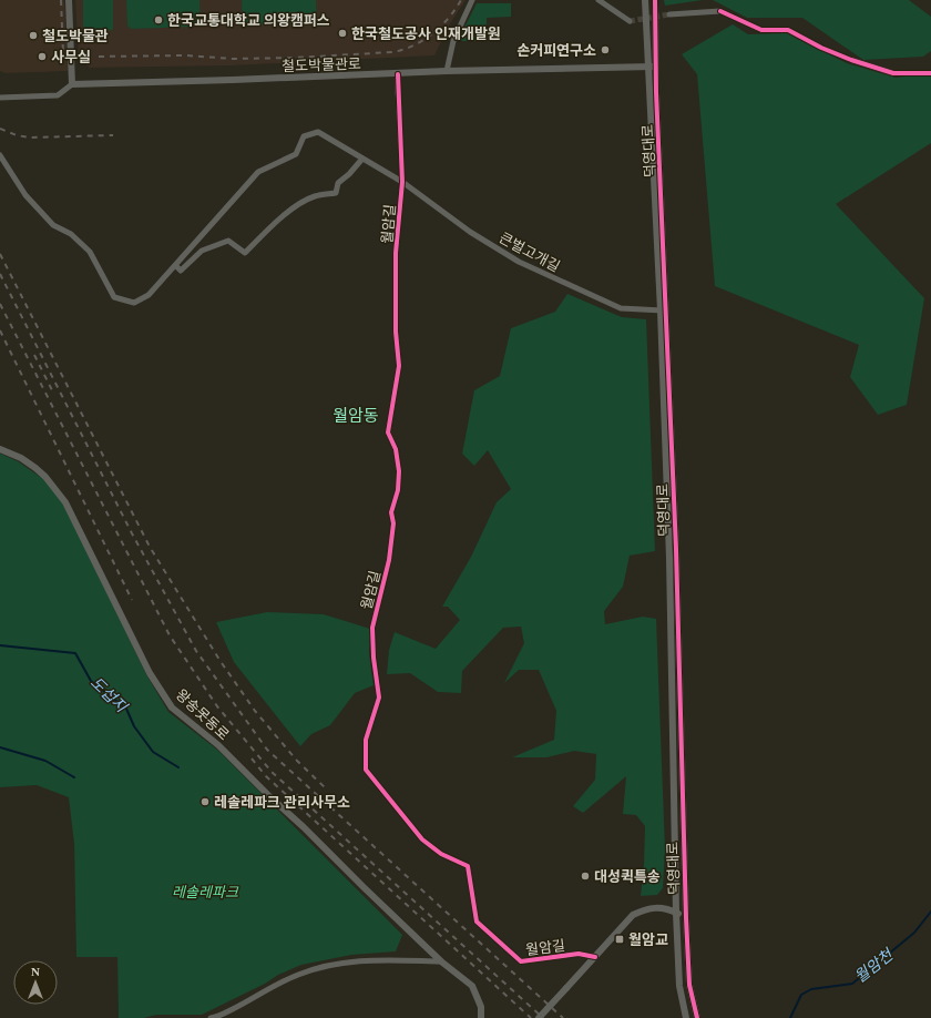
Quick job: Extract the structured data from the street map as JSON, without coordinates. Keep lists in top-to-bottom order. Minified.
{"streets":{"street":["철도박물관로","덕영대로","월암길","큰벌고개길","왕송못동로"]},"crossings":[["철도박물관로","덕영대로"],["덕영대로","큰벌고개길"],["월암길","큰벌고개길"]],"districts":["월암동"],"water":["도섭지","월암천"],"parks":["레솔레파크"],"places":{"other":["한국교통대학교 의왕캠퍼스","한국철도공사 인재개발원","철도박물관","손커피연구소","사무실","레솔레파크 관리사무소","대성퀵특송"],"transit":["월암교"]},"north":"top"}
